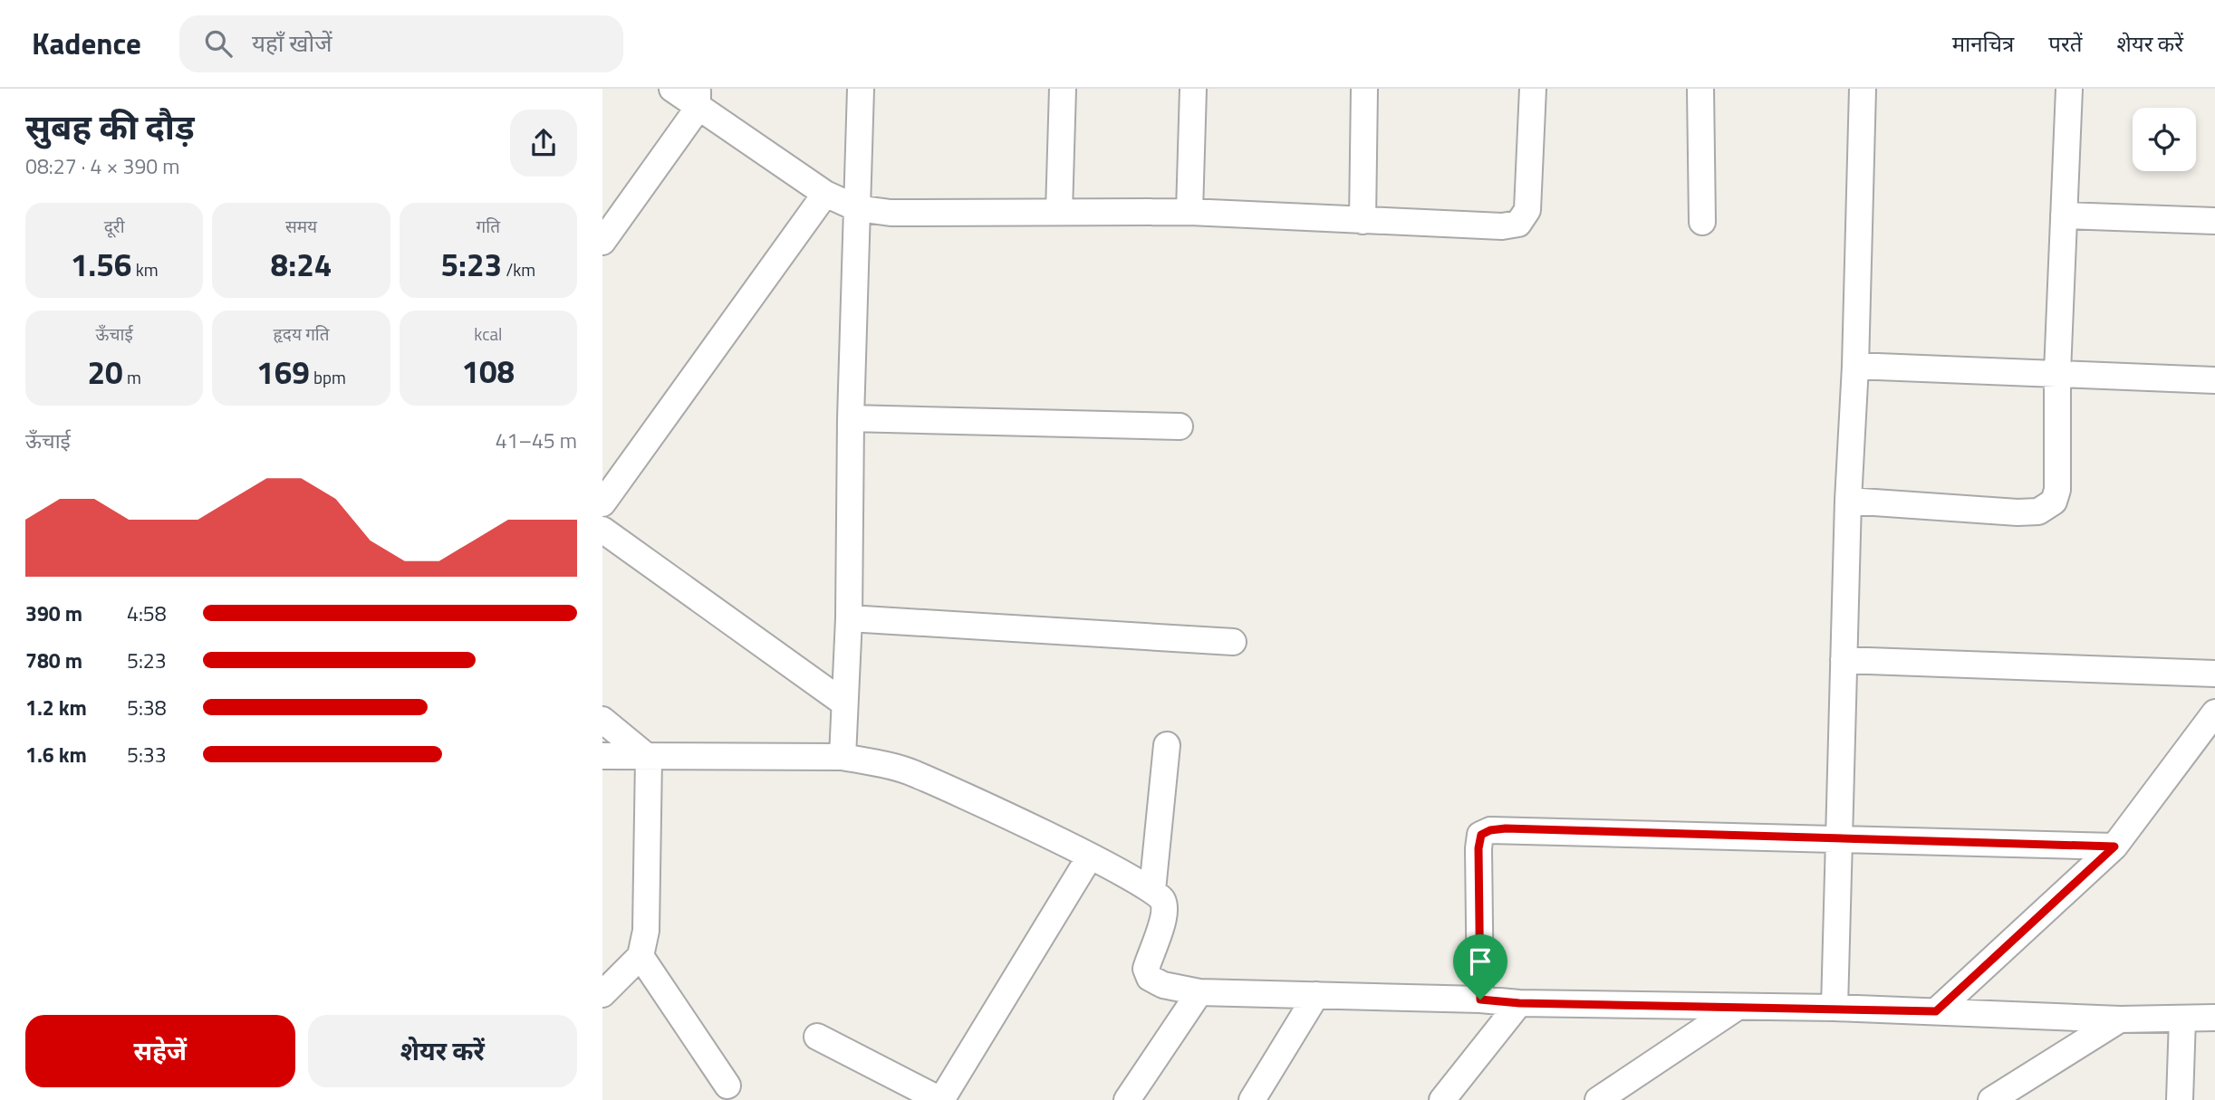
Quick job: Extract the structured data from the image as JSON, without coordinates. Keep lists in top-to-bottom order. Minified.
{"page":{"header":"Kadence","search":"यहाँ खोजें","nav":["मानचित्र","परतें","शेयर करें"],"heading":["सुबह की दौड़","08:27 · 4 × 390 m"],"stats":[["दूरी","1.56 km"],["समय","8:24"],["गति","5:23 /km"],["ऊँचाई","20 m"],["हृदय गति","169 bpm"],["kcal","108"]],"chart":["ऊँचाई","41–45 m"],"list":[{"name":"390 m","note":"4:58"},{"name":"780 m","note":"5:23"},{"name":"1.2 km","note":"5:38"},{"name":"1.6 km","note":"5:33"}],"buttons":["सहेजें","शेयर करें"]}}
